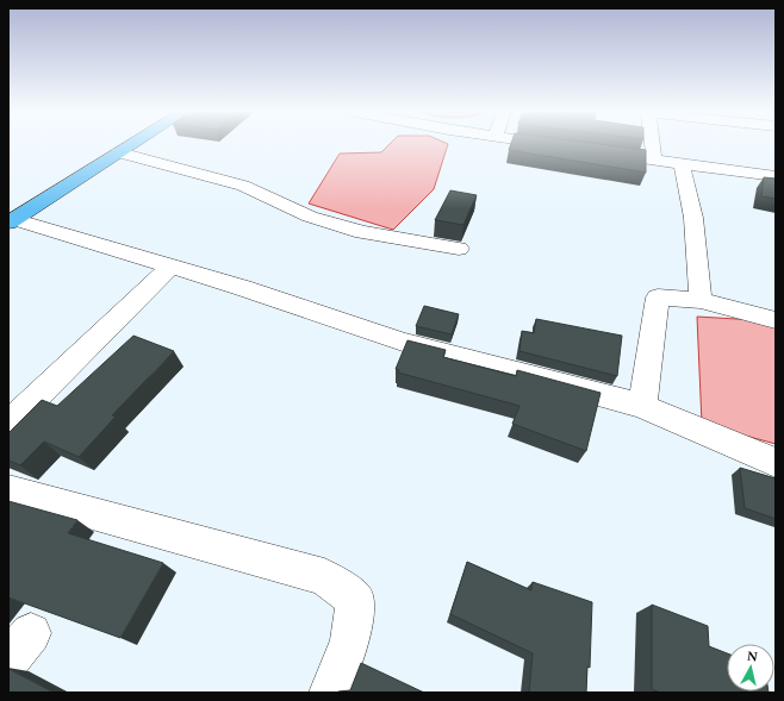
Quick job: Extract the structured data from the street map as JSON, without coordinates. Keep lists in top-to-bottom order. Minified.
{"north":"top"}
